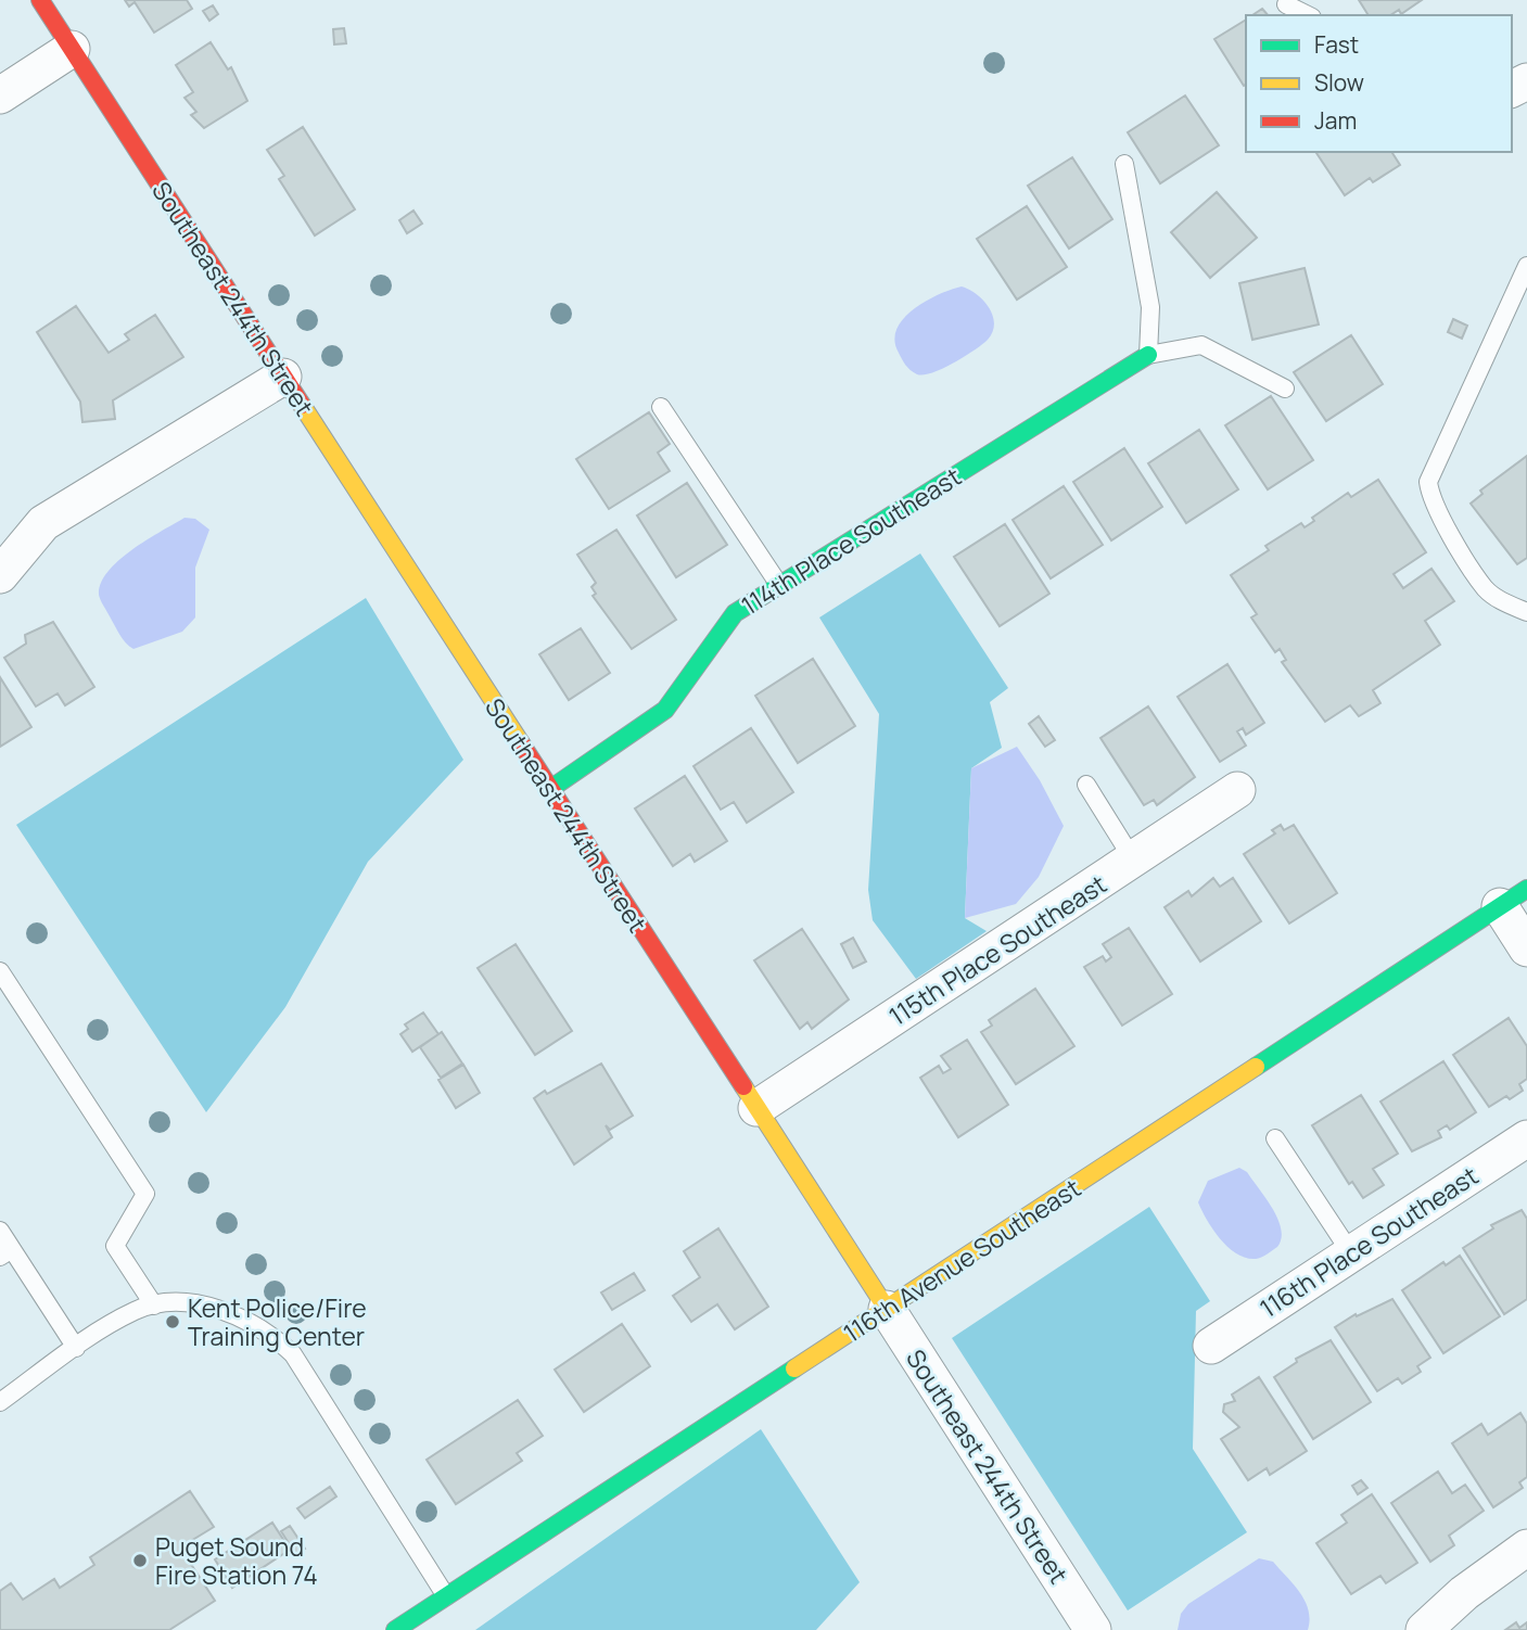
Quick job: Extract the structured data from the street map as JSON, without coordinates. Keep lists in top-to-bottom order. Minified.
{"streets":{"street":["Southeast 244th Street","114th Place Southeast","115th Place Southeast","116th Place Southeast","116th Avenue Southeast"]},"crossings":[["Southeast 244th Street","114th Place Southeast"],["Southeast 244th Street","115th Place Southeast"],["Southeast 244th Street","116th Avenue Southeast"]],"places":["Kent Police/Fire Training Center","Puget Sound Fire Station 74"],"legend":["Fast","Slow","Jam"]}
